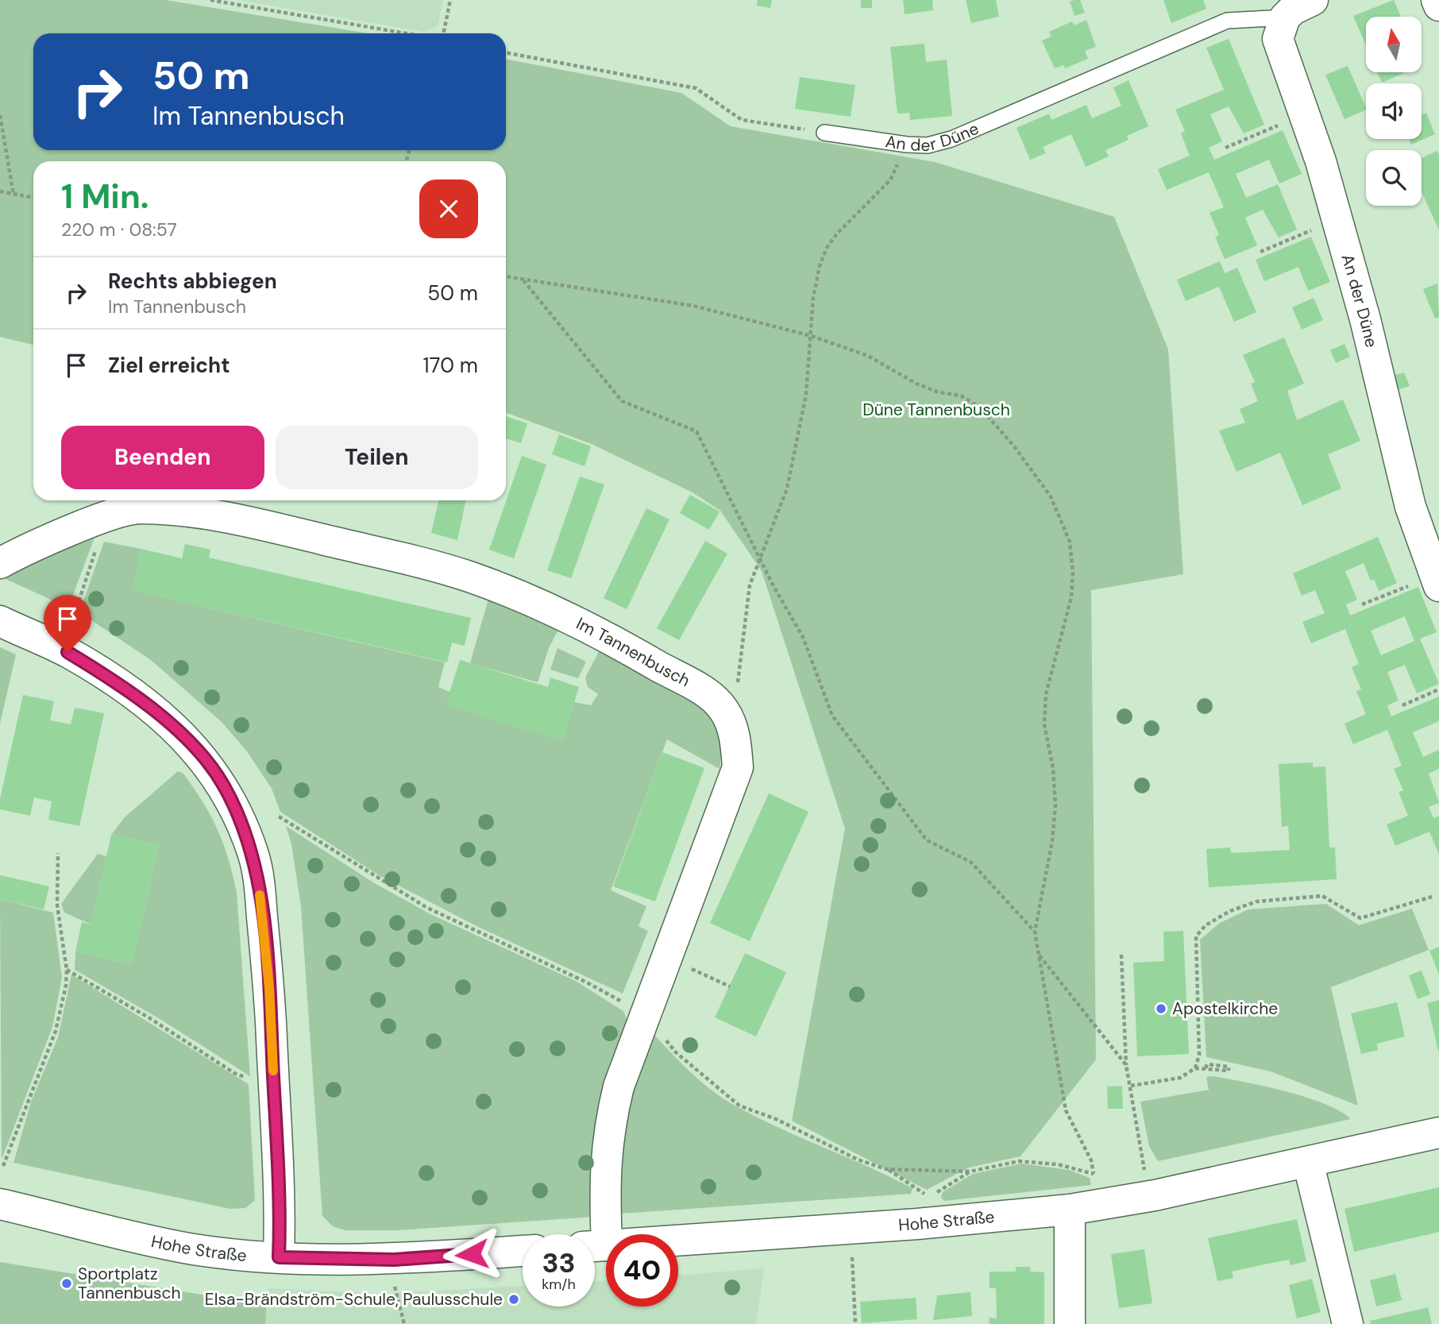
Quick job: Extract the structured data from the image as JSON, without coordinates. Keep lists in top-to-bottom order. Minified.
{"streets":{"street":["An der Düne","Im Tannenbusch","Hohe Straße"]},"parks":["Düne Tannenbusch"],"places":["Apostelkirche","Sportplatz Tannenbusch","Elsa-Brändström-Schule, Paulusschule"],"north":"top","page":{"turn":["50 m","Im Tannenbusch"],"heading":["1 Min.","220 m · 08:57"],"list":[{"name":"Rechts abbiegen","note":"Im Tannenbusch","value":"50 m"},{"name":"Ziel erreicht","value":"170 m"}],"buttons":["Beenden","Teilen"],"speed":"33 km/h","limit":"40"}}
